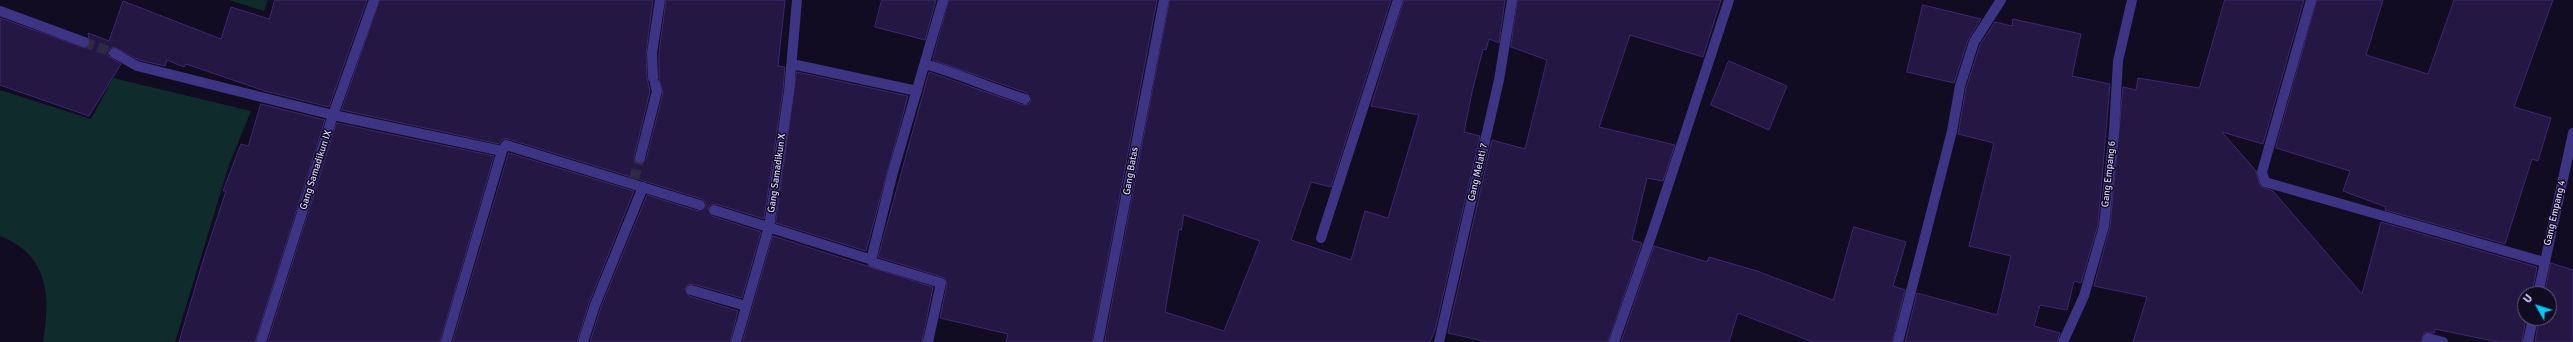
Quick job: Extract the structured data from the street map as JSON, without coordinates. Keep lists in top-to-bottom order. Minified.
{"streets":{"street":["Gang Samadikun IX","Gang Batas","Gang Melati 7","Gang Samadikun X","Gang Empang 6","Gang Empang 4"]},"north":"top left"}
